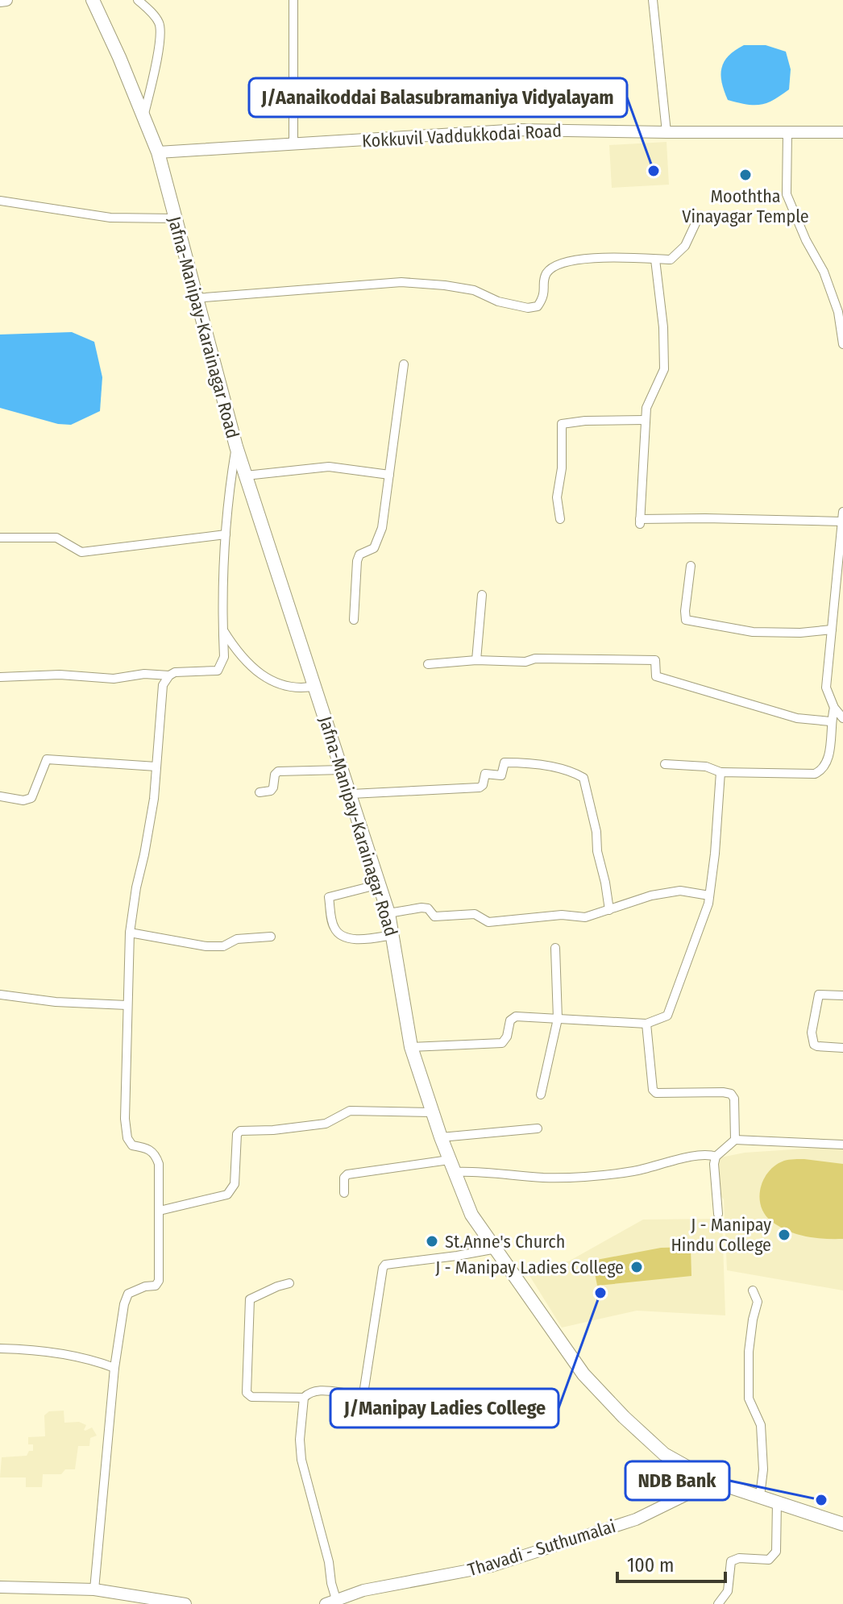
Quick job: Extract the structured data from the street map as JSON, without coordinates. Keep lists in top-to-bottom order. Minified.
{"streets":{"main road":["Kokkuvil Vaddukkodai Road","Jafna-Manipay-Karainagar Road","Thavadi - Suthumalai"]},"crossings":[["Kokkuvil Vaddukkodai Road","Jafna-Manipay-Karainagar Road"],["Jafna-Manipay-Karainagar Road","Thavadi - Suthumalai"]],"places":["J/Aanaikoddai Balasubramaniya Vidyalayam","Mooththa Vinayagar Temple","J - Manipay Hindu College","St.Anne's Church","J - Manipay Ladies College","J/Manipay Ladies College","NDB Bank"],"scale_bar":"100 m"}
